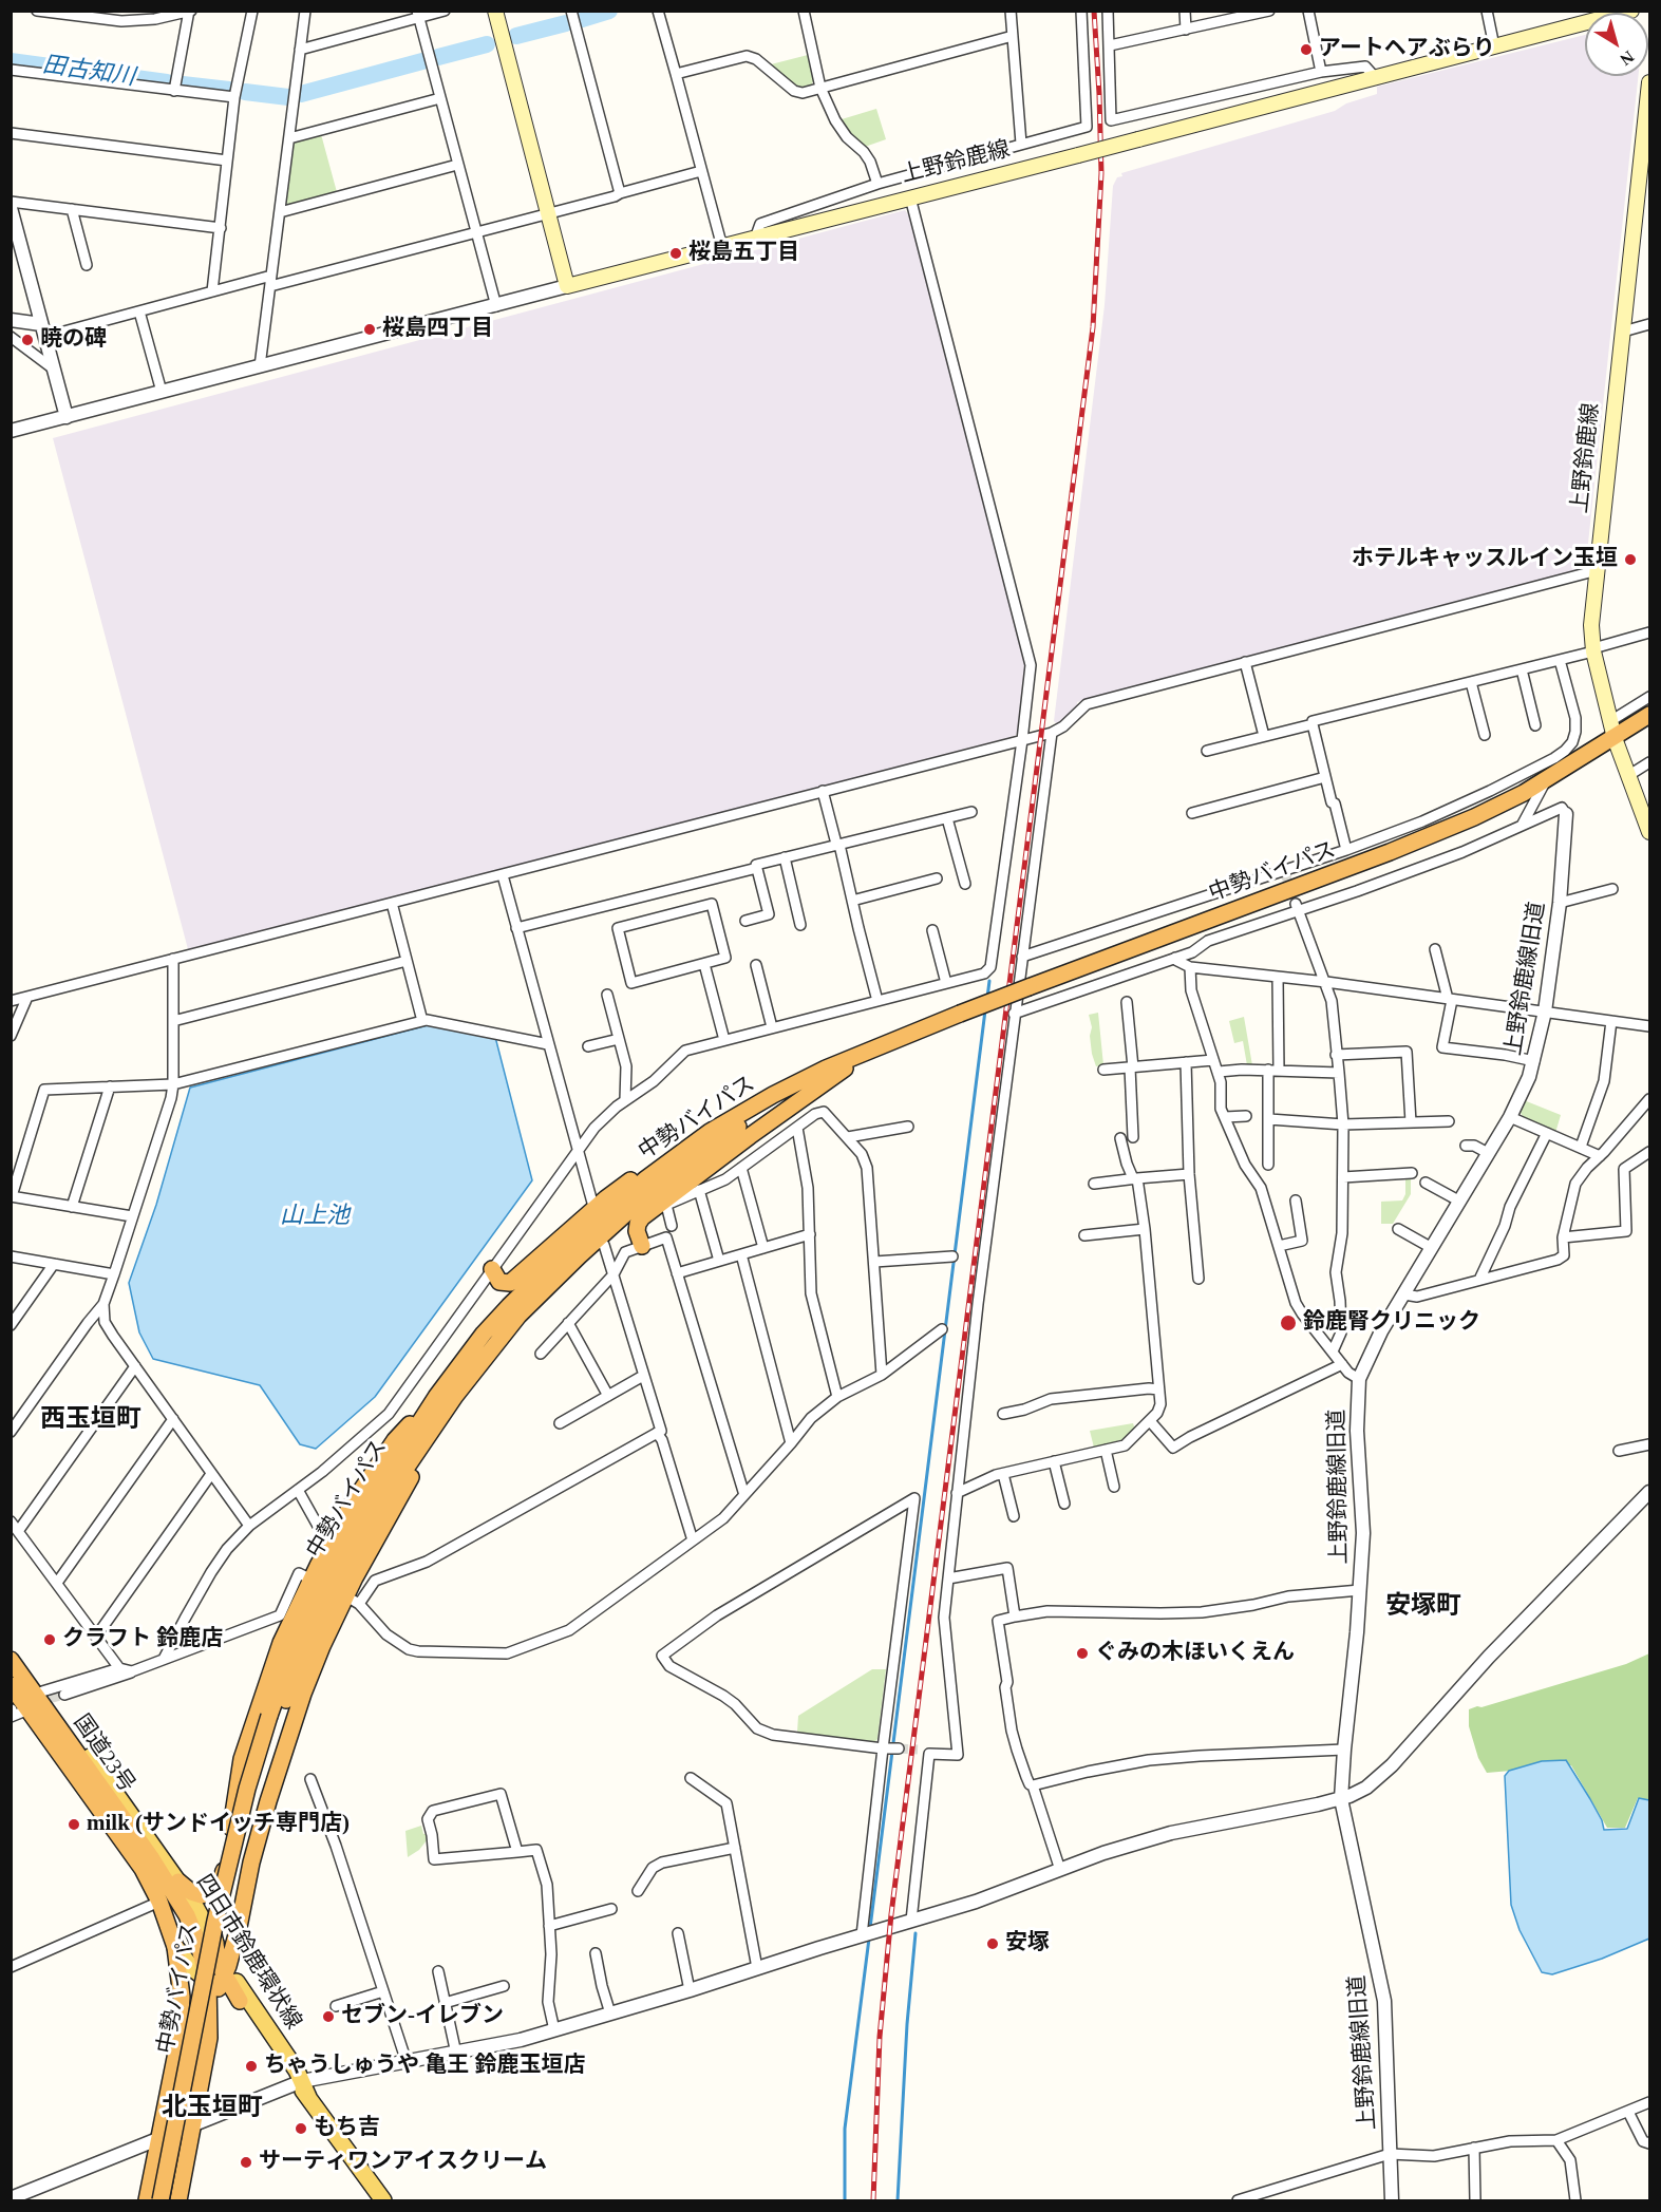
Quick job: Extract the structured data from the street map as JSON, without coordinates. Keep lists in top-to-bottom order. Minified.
{"streets":{"highway":["中勢バイパス","国道23号"],"main road":["上野鈴鹿線","四日市鈴鹿環状線"],"street":["上野鈴鹿線旧道"]},"crossings":[["上野鈴鹿線","中勢バイパス"],["国道23号","四日市鈴鹿環状線"]],"districts":["西玉垣町","安塚町","北玉垣町"],"water":["田古知川","山上池"],"places":["アートヘアぶらり","桜島五丁目","桜島四丁目","暁の碑","ホテルキャッスルイン玉垣","鈴鹿腎クリニック","クラフト 鈴鹿店","ぐみの木ほいくえん","milk (サンドイッチ専門店)","安塚","セブン-イレブン","ちゃうしゅうや 亀王 鈴鹿玉垣店","もち吉","サーティワンアイスクリーム"],"north":"bottom right"}
